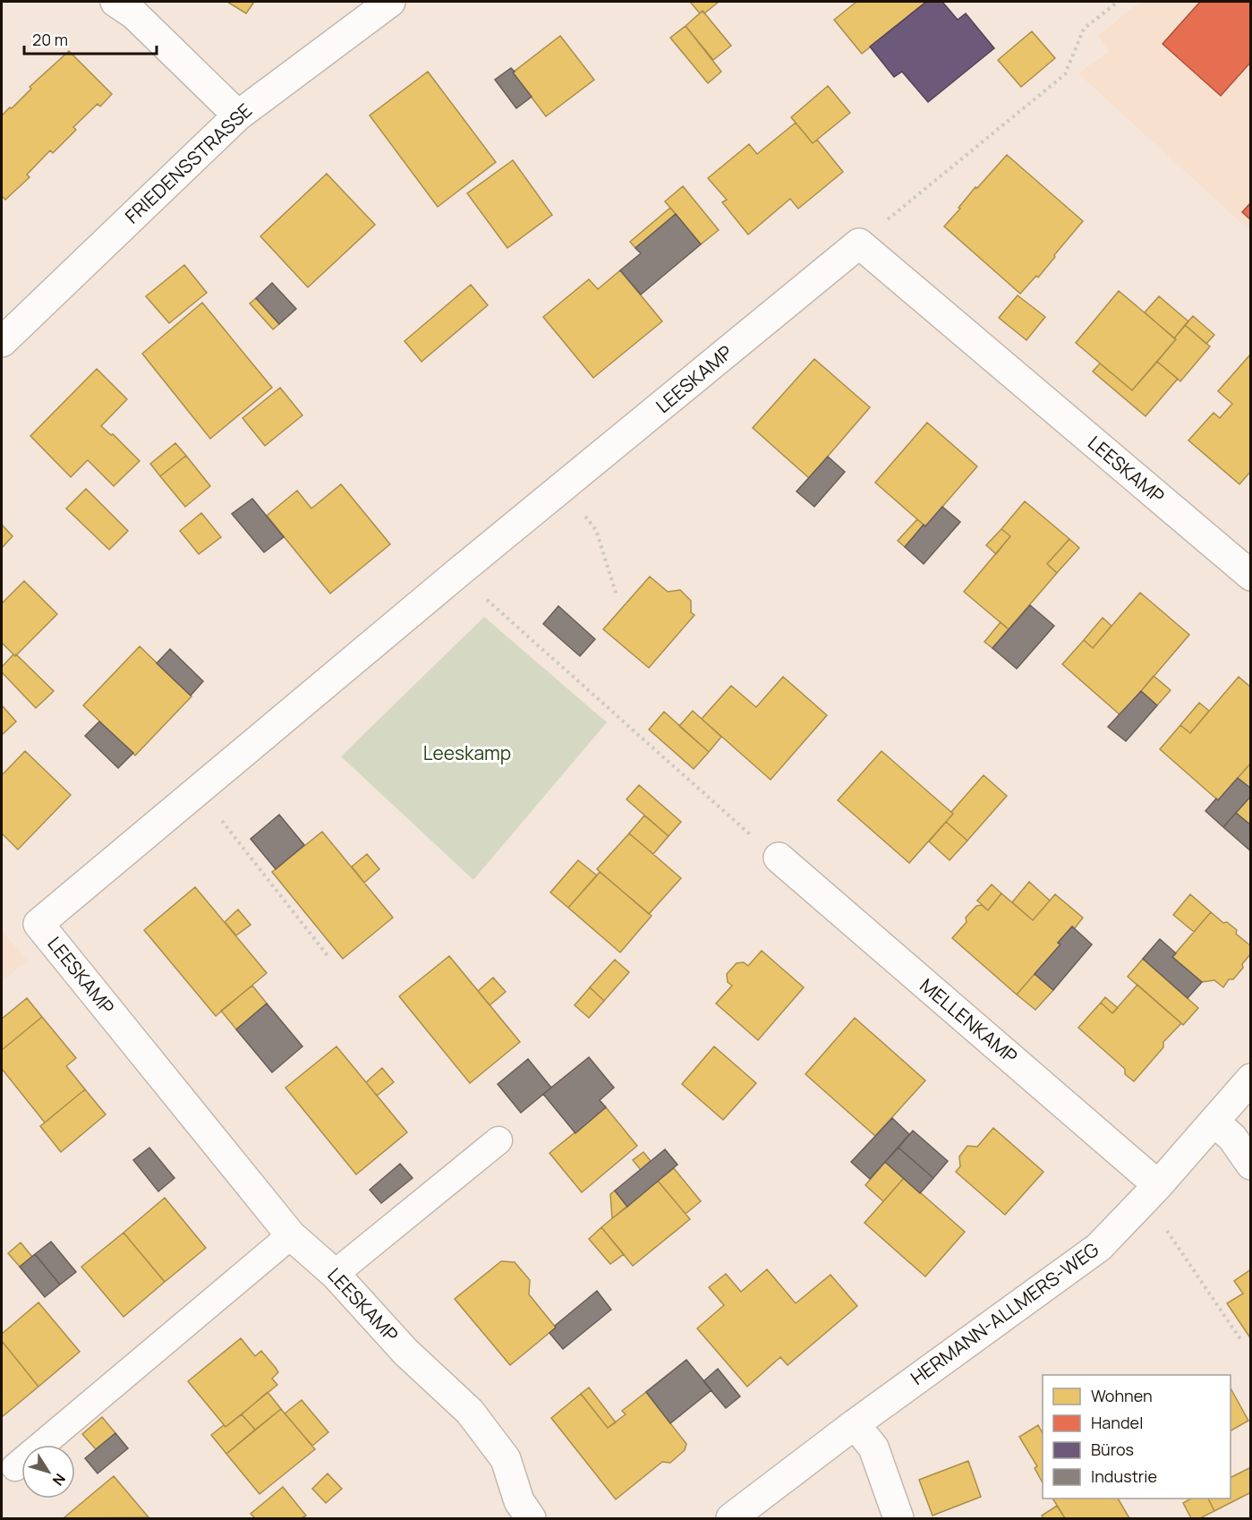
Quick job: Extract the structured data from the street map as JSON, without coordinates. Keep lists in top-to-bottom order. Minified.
{"streets":{"street":["FRIEDENSSTRASSE","LEESKAMP","MELLENKAMP","HERMANN-ALLMERS-WEG"]},"crossings":[["MELLENKAMP","HERMANN-ALLMERS-WEG"]],"parks":["Leeskamp"],"legend":["Wohnen","Handel","Büros","Industrie"],"scale_bar":"20 m","north":"bottom right"}
